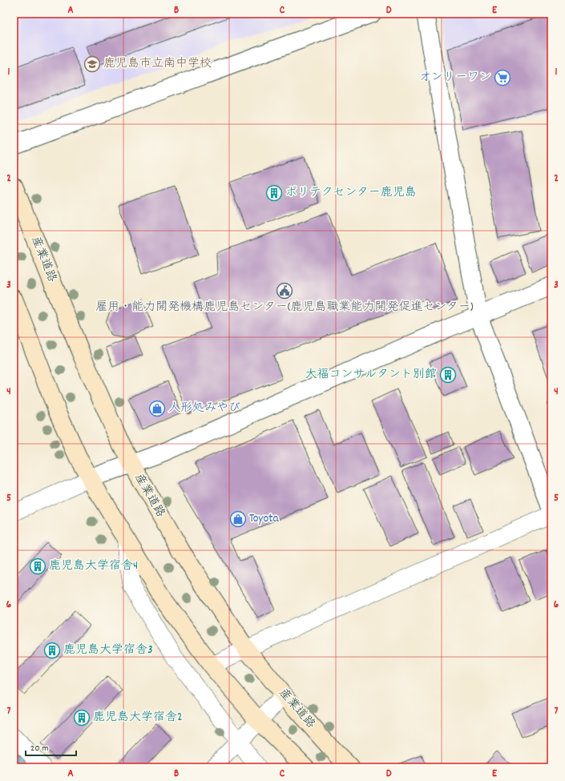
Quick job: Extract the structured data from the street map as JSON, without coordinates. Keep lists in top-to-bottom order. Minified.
{"streets":{"main road":["産業道路"]},"places":{"school or university":["鹿児島市立南中学校"],"supermarket":["オンリーワン"],"building":["ポリテクセンター鹿児島","大福コンサルタント別館","鹿児島大学宿舎4","鹿児島大学宿舎3","鹿児島大学宿舎2"],"public building":["雇用・能力開発機構鹿児島センター(鹿児島職業能力開発促進センター)"],"shop":["人形処みやび","Toyota"]},"scale_bar":"20 m","grid":{"columns":["A","B","C","D","E"],"rows":["1","2","3","4","5","6","7"]}}
